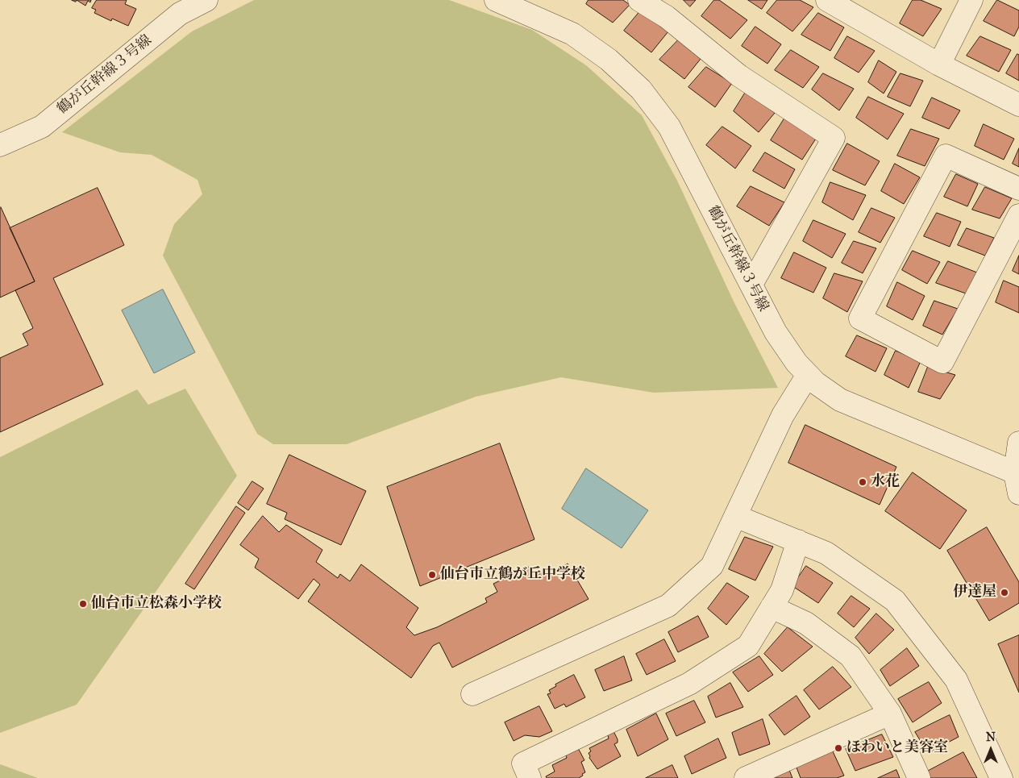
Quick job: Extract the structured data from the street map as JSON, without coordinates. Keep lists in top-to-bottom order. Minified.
{"streets":{"street":["鶴が丘幹線３号線"]},"places":["水花","仙台市立鶴が丘中学校","伊達屋","仙台市立松森小学校","ほわいと美容室"],"north":"top"}
